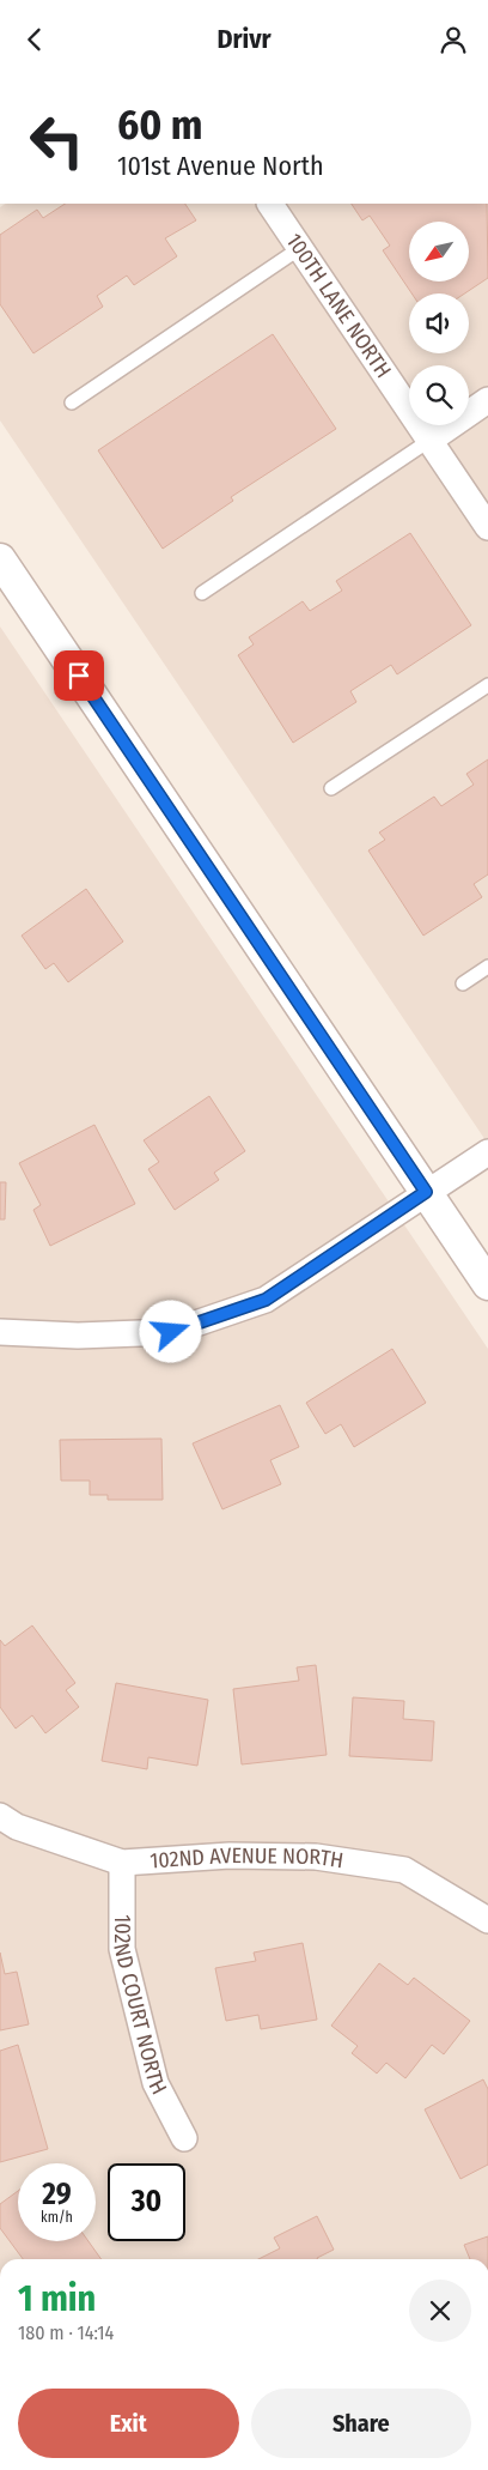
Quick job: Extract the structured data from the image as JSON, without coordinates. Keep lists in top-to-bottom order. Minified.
{"streets":{"street":["100TH LANE NORTH","102ND AVENUE NORTH","102ND COURT NORTH"]},"crossings":[["102ND AVENUE NORTH","102ND COURT NORTH"]],"north":"bottom left","page":{"header":"Drivr","turn":["60 m","101st Avenue North"],"speed":"29 km/h","limit":"30","heading":["1 min","180 m · 14:14"],"buttons":["Exit","Share"]}}
